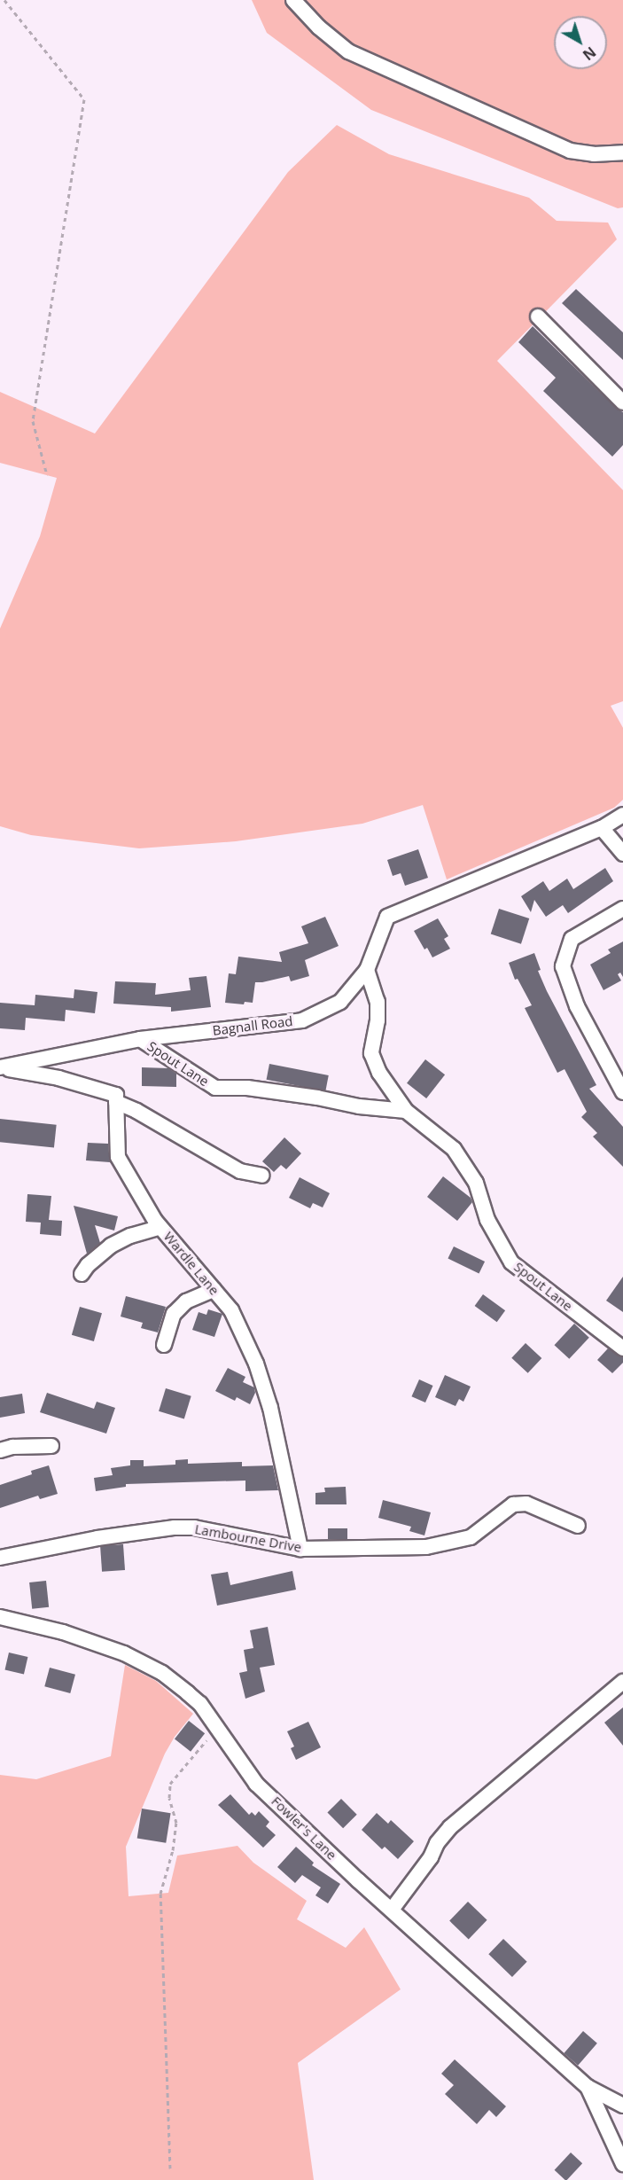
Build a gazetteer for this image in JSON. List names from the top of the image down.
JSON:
{
  "streets": {
    "street": [
      "Bagnall Road",
      "Spout Lane",
      "Wardle Lane",
      "Lambourne Drive",
      "Fowler's Lane"
    ]
  },
  "crossings": [
    ["Bagnall Road", "Spout Lane"],
    ["Wardle Lane", "Lambourne Drive"]
  ],
  "north": "bottom right"
}
